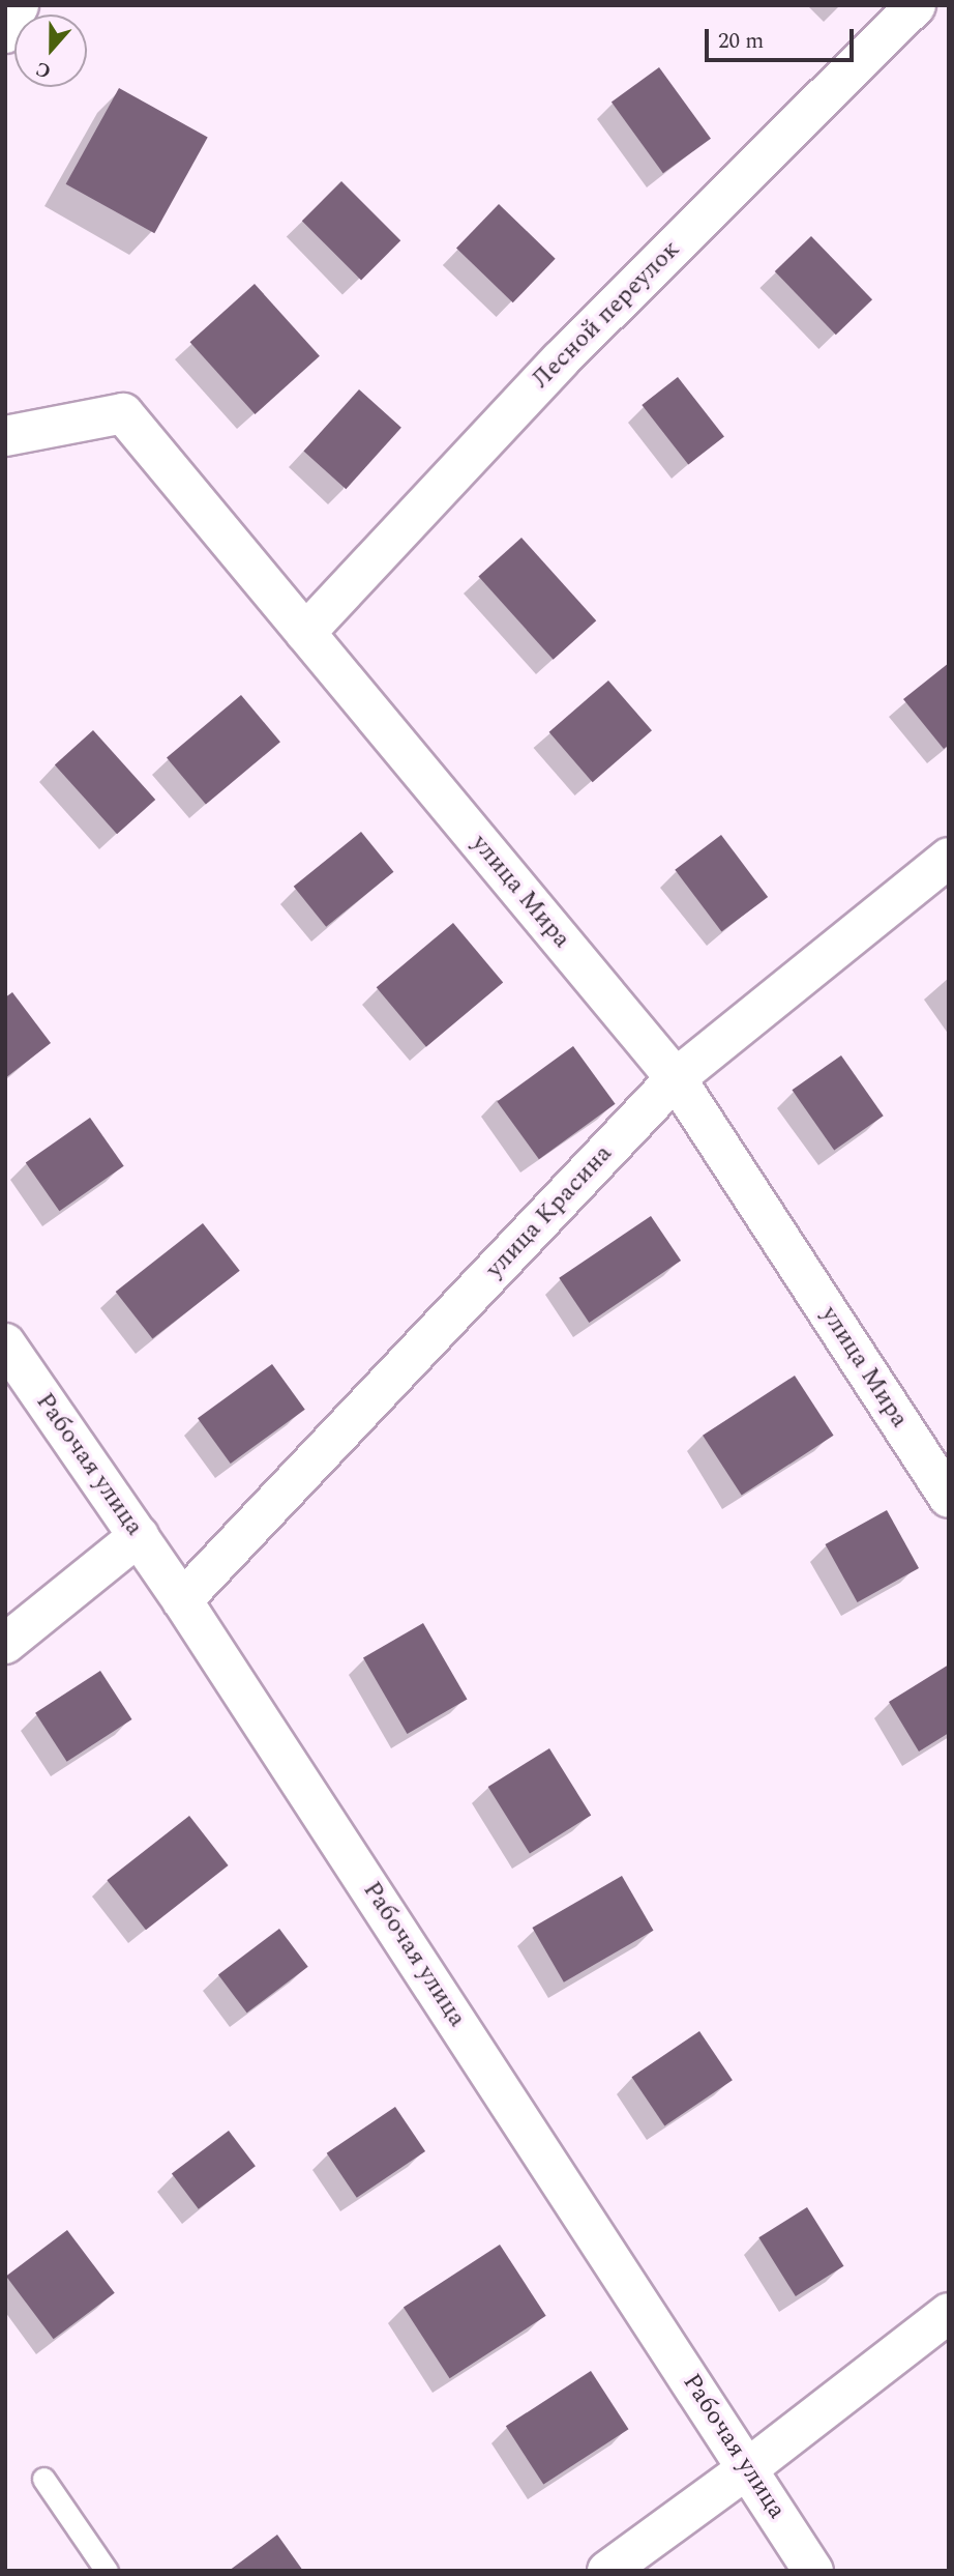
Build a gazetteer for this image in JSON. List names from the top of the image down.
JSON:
{
  "streets": {
    "street": [
      "Лесной переулок",
      "улица Мира",
      "улица Красина",
      "Рабочая улица"
    ]
  },
  "crossings": [
    ["Лесной переулок", "улица Мира"],
    ["улица Мира", "улица Красина"],
    ["улица Красина", "Рабочая улица"]
  ],
  "scale_bar": "20 m",
  "north": "bottom"
}
